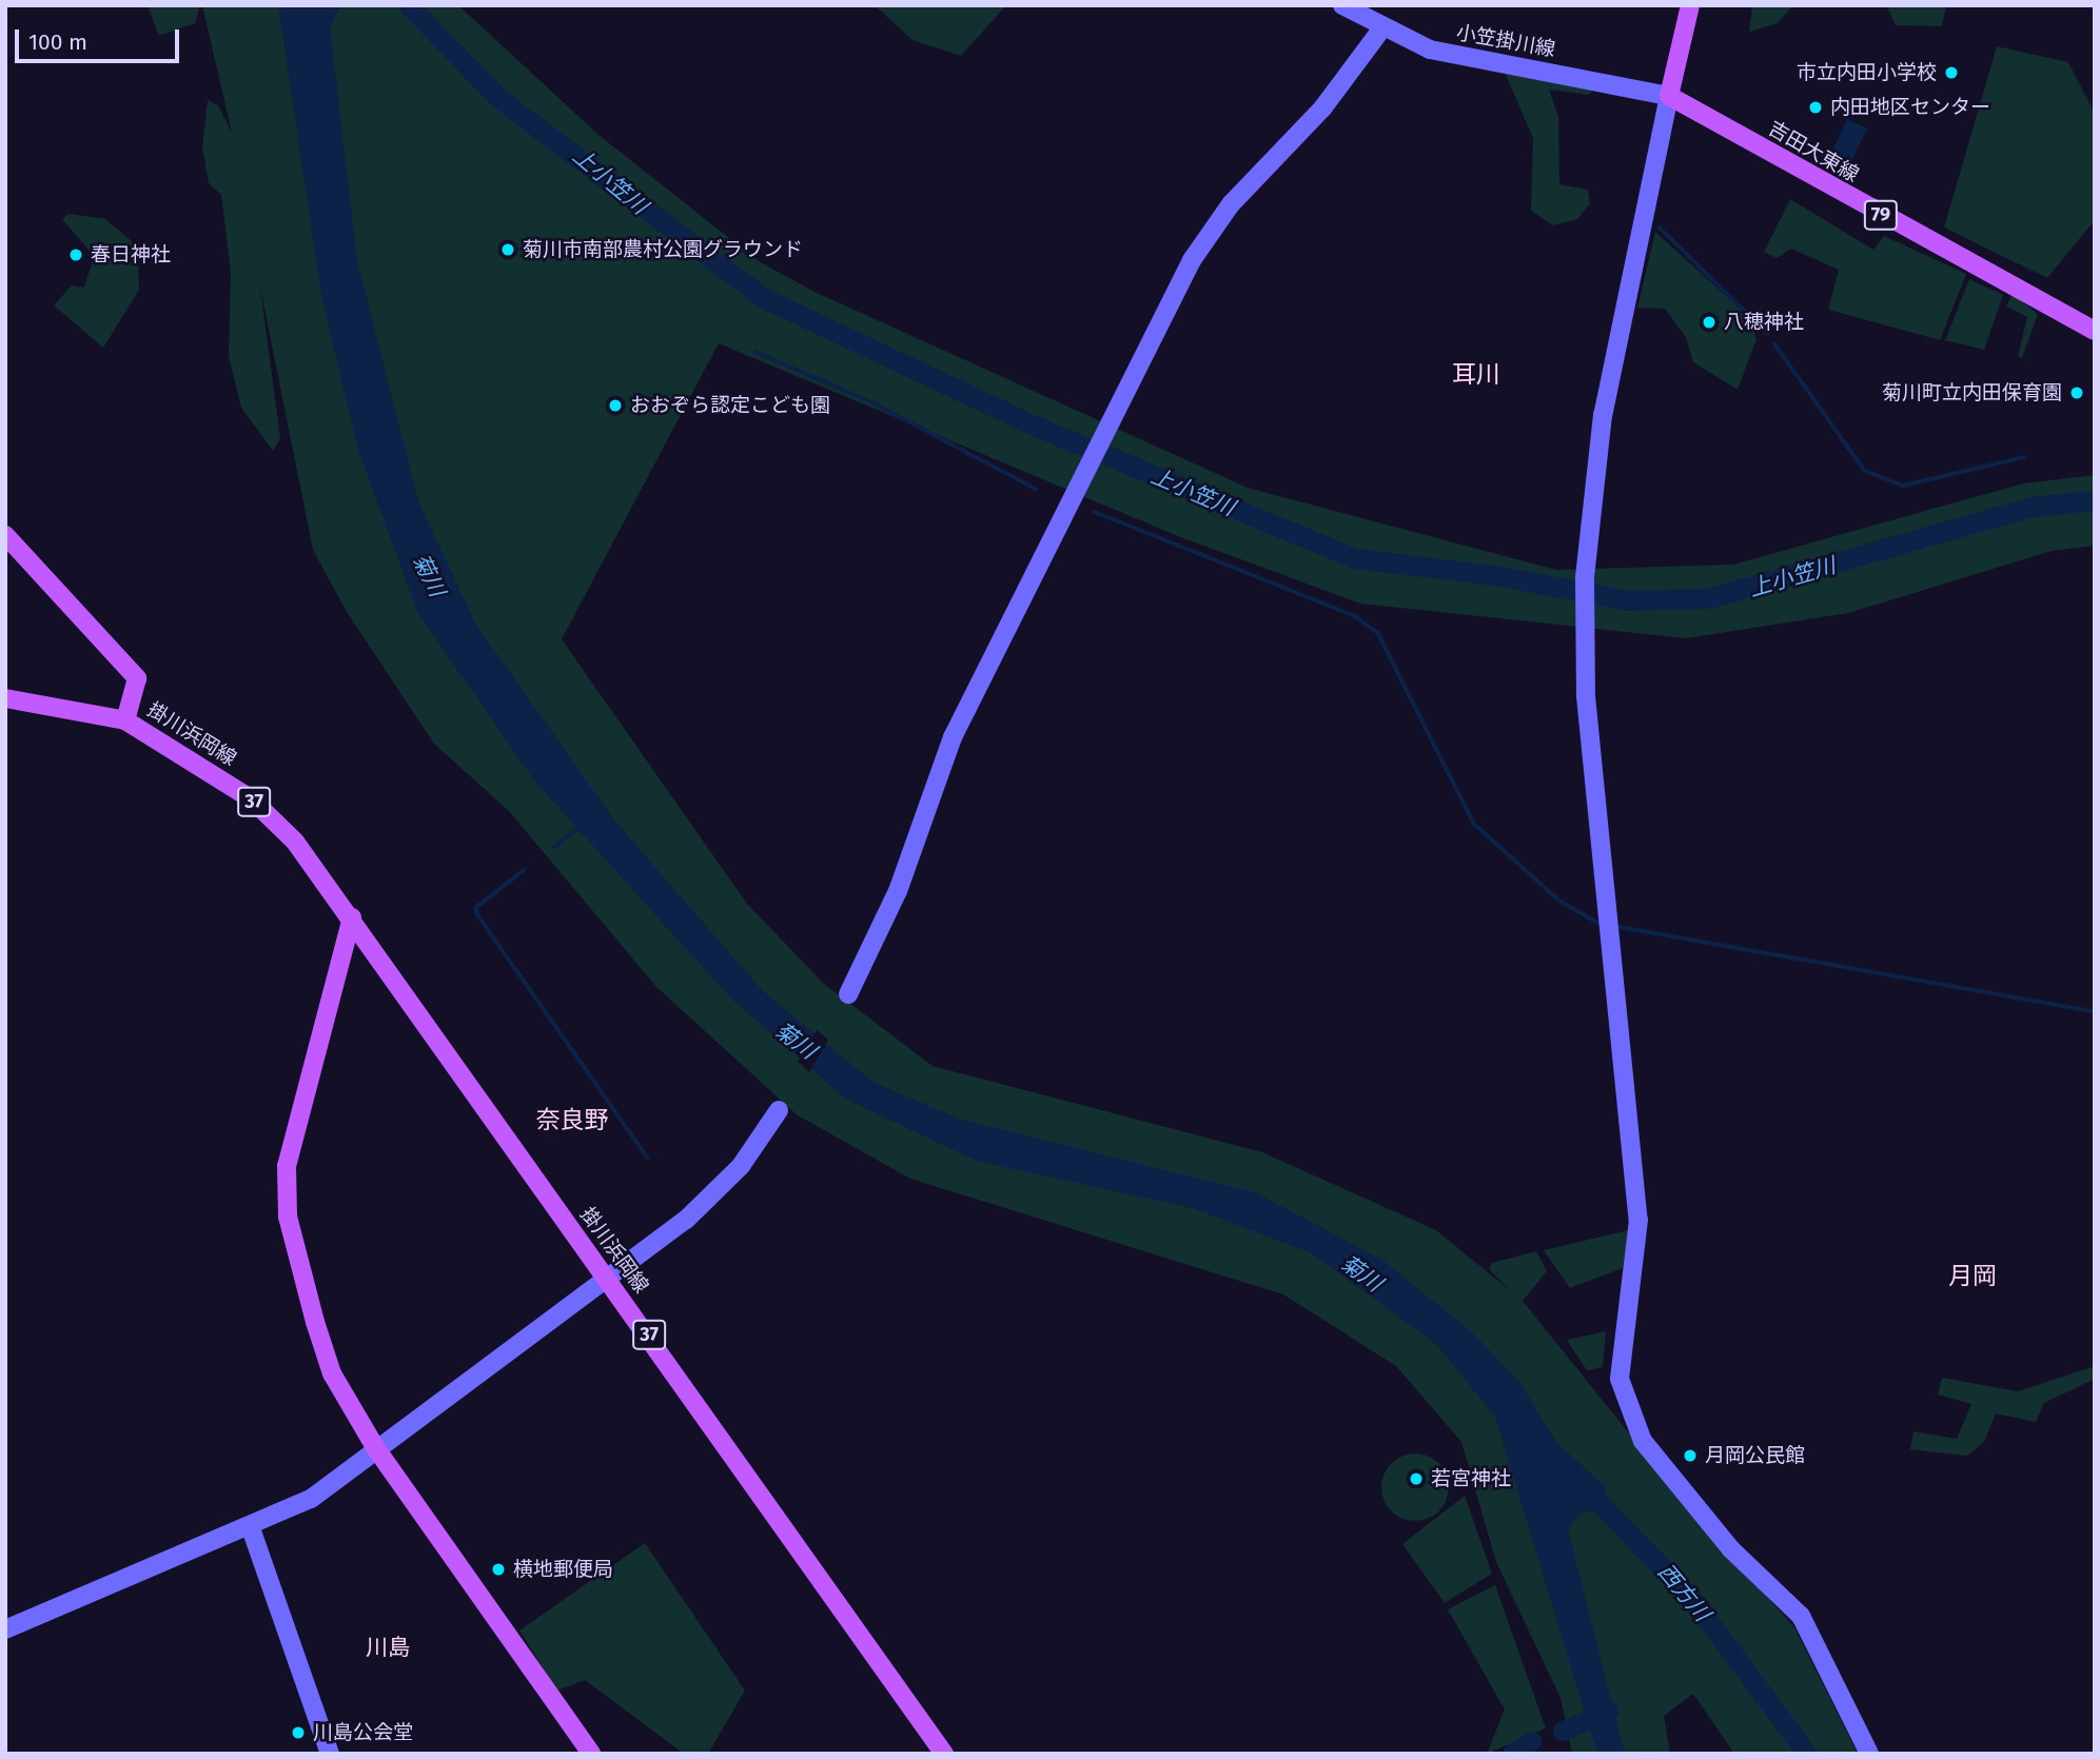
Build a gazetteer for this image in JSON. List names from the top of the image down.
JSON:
{
  "streets": {
    "main road": [
      "吉田大東線",
      "79",
      "掛川浜岡線",
      "37"
    ],
    "street": ["小笠掛川線"]
  },
  "crossings": [
    ["小笠掛川線", "吉田大東線"]
  ],
  "districts": [
    "耳川",
    "奈良野",
    "月岡",
    "川島"
  ],
  "water": ["上小笠川", "菊川", "西方川"],
  "places": [
    "市立内田小学校",
    "内田地区センター",
    "菊川市南部農村公園グラウンド",
    "春日神社",
    "八穂神社",
    "菊川町立内田保育園",
    "おおぞら認定こども園",
    "月岡公民館",
    "若宮神社",
    "横地郵便局",
    "川島公会堂"
  ],
  "scale_bar": "100 m"
}
